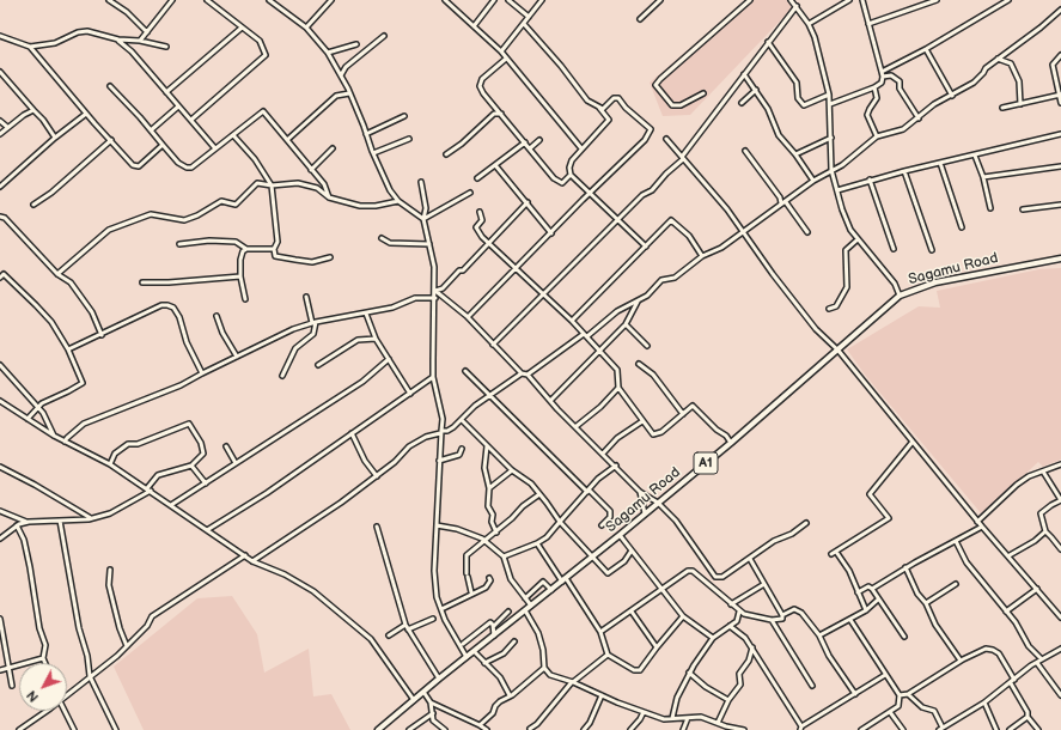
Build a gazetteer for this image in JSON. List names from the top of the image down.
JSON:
{
  "streets": {
    "highway": ["Sagamu Road", "A1"]
  },
  "north": "bottom left"
}
